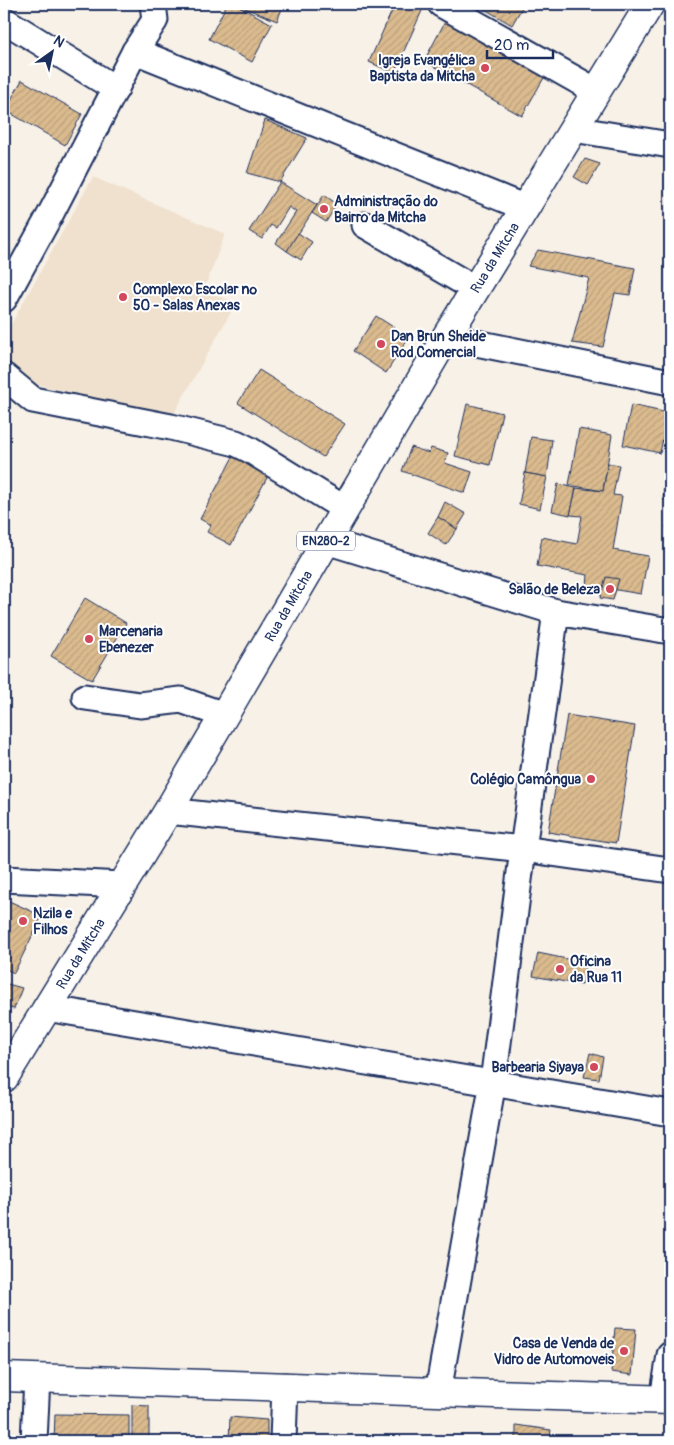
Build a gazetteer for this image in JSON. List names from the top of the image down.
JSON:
{
  "streets": {
    "main road": ["Rua da Mitcha", "EN280-2"]
  },
  "places": [
    "Igreja Evangélica Baptista da Mitcha",
    "Administração do Bairro da Mitcha",
    "Complexo Escolar nº 50 - Salas Anexas",
    "Dan Brun Sheide Rod Comercial",
    "Salão de Beleza",
    "Marcenaria Ebenezer",
    "Colégio Camôngua",
    "Nzila e Filhos",
    "Oficina da Rua 11",
    "Barbearia Siyaya",
    "Casa de Venda de Vidro de Automoveis"
  ],
  "scale_bar": "20 m",
  "north": "top right"
}
